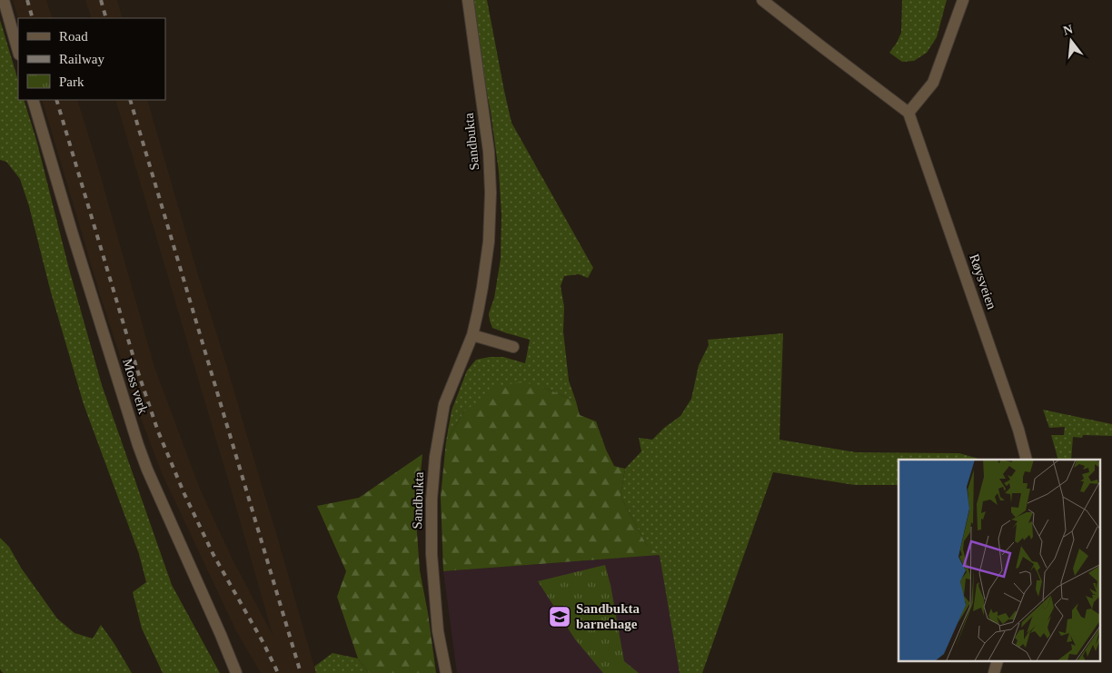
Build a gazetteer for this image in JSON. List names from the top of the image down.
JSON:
{
  "streets": {
    "street": ["Sandbukta", "Røysveien", "Moss verk"]
  },
  "places": {
    "school or university": ["Sandbukta barnehage"]
  },
  "legend": ["Road", "Railway", "Park"],
  "north": "top"
}
